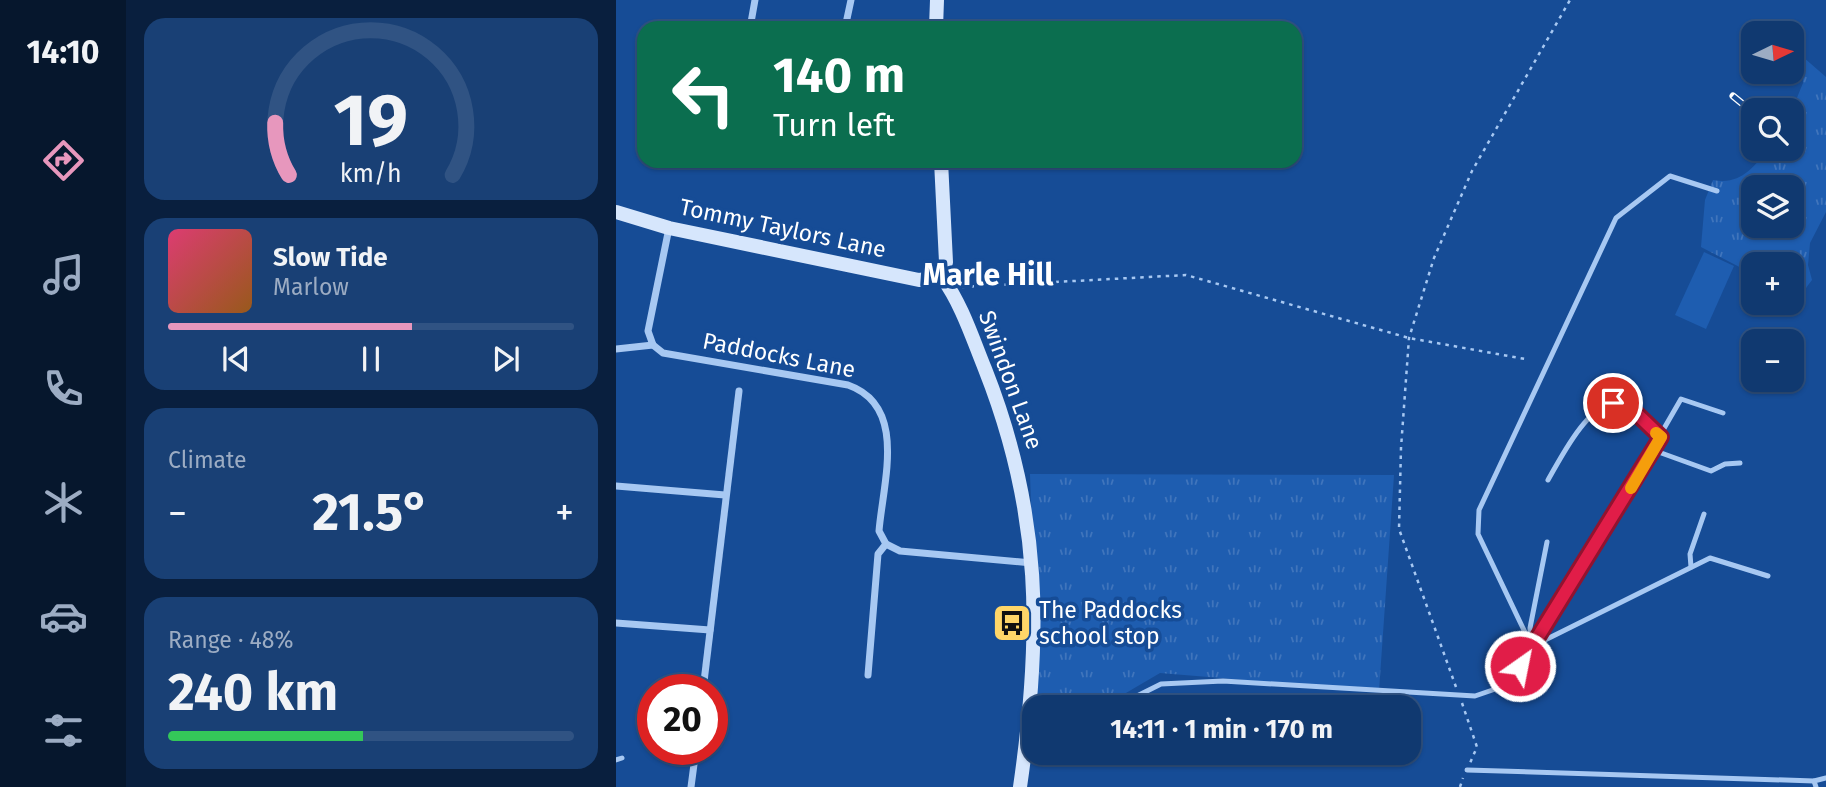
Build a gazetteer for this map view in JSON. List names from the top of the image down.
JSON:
{
  "streets": {
    "street": ["Tommy Taylors Lane", "Paddocks Lane", "Swindon Lane"]
  },
  "crossings": [
    ["Tommy Taylors Lane", "Swindon Lane"]
  ],
  "districts": ["Marle Hill"],
  "places": {
    "bus stop": ["The Paddocks school stop"]
  },
  "north": "right",
  "page": {
    "tabs": "14:10",
    "map_buttons": ["+", "−"],
    "turn": ["140 m", "Turn left"],
    "song": ["Slow Tide", "Marlow"],
    "tile": [
      "Climate",
      ["Range · 48%", "240 km"]
    ],
    "heat": ["−", "21.5°", "+"],
    "limit": "20",
    "trip": "14:11 · 1 min · 170 m",
    "gauge": ["19", "km/h"]
  }
}
